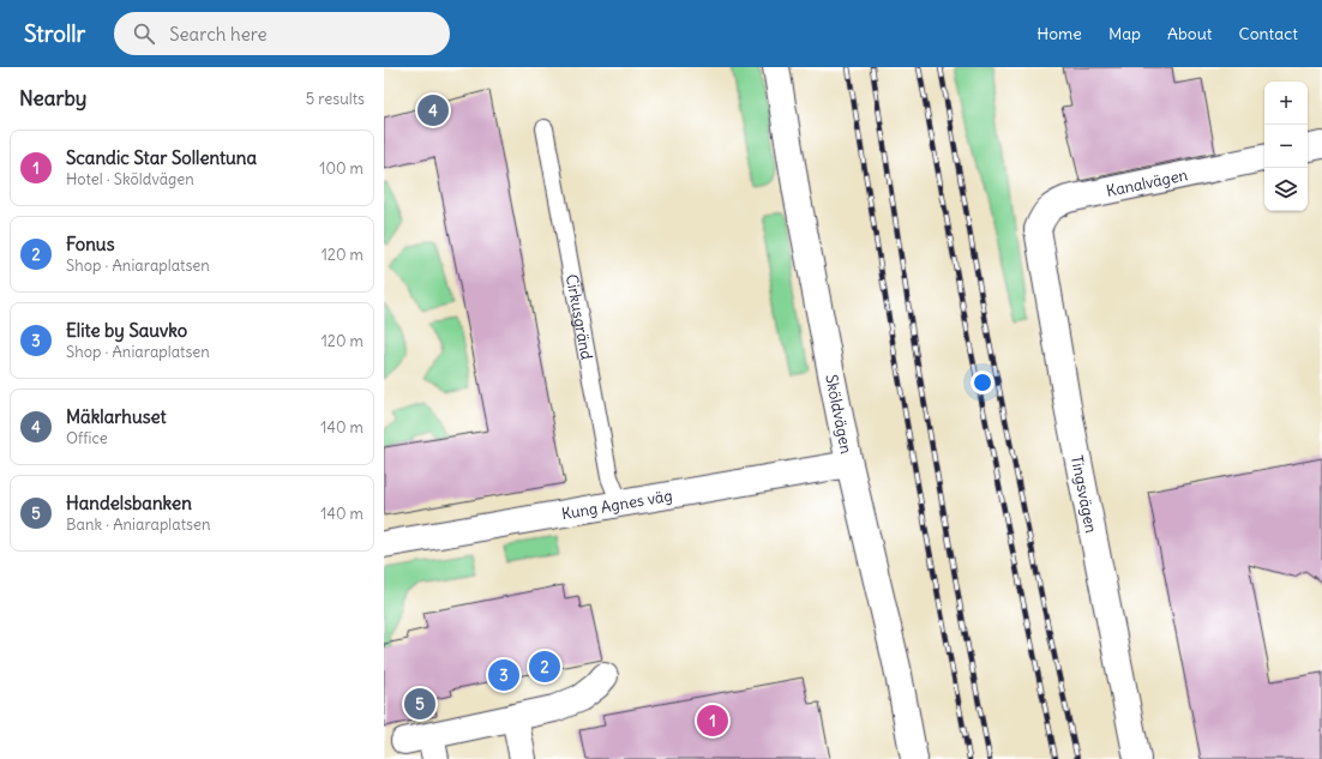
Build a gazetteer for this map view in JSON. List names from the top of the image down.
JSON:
{
  "streets": {
    "street": [
      "Kanalvägen",
      "Sköldvägen",
      "Tingsvägen",
      "Kung Agnes väg"
    ],
    "lane": ["Cirkusgränd"]
  },
  "crossings": [
    ["Kanalvägen", "Tingsvägen"],
    ["Cirkusgränd", "Kung Agnes väg"],
    ["Sköldvägen", "Kung Agnes väg"]
  ],
  "page": {
    "header": "Strollr",
    "search": "Search here",
    "nav": [
      "Home",
      "Map",
      "About",
      "Contact"
    ],
    "heading": ["Nearby", "5 results"],
    "map_buttons": ["+", "−"],
    "pins": [
      "4",
      "2",
      "3",
      "5",
      "1"
    ],
    "list": [
      {
        "mark": "1",
        "name": "Scandic Star Sollentuna",
        "note": "Hotel · Sköldvägen",
        "value": "100 m"
      },
      {
        "mark": "2",
        "name": "Fonus",
        "note": "Shop · Aniaraplatsen",
        "value": "120 m"
      },
      {
        "mark": "3",
        "name": "Elite by Sauvko",
        "note": "Shop · Aniaraplatsen",
        "value": "120 m"
      },
      {
        "mark": "4",
        "name": "Mäklarhuset",
        "note": "Office",
        "value": "140 m"
      },
      {
        "mark": "5",
        "name": "Handelsbanken",
        "note": "Bank · Aniaraplatsen",
        "value": "140 m"
      }
    ]
  }
}
